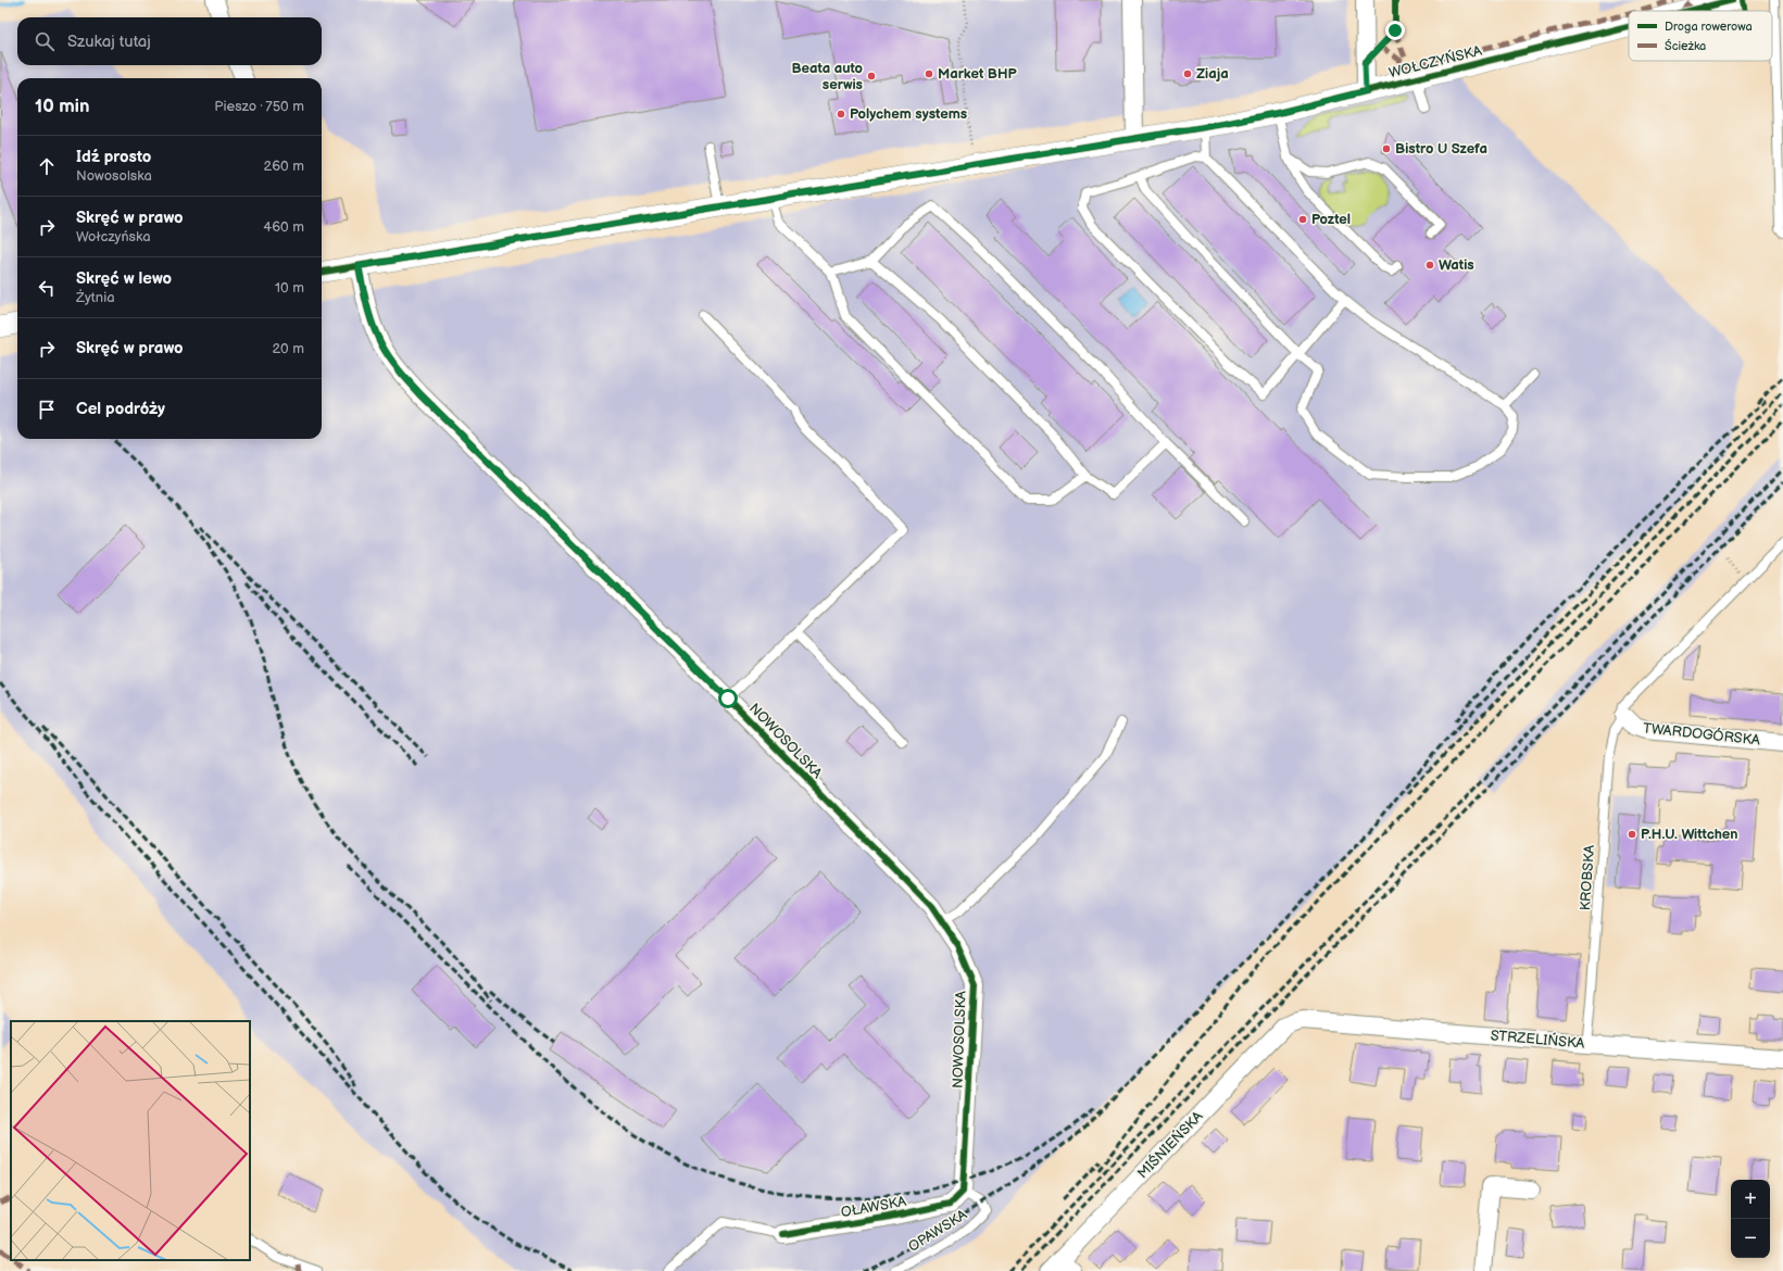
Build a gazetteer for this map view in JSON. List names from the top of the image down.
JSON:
{
  "streets": {
    "street": [
      "WOŁCZYŃSKA",
      "TWARDOGÓRSKA",
      "NOWOSOLSKA",
      "STRZELIŃSKA",
      "MIŚNIEŃSKA",
      "OŁAWSKA"
    ],
    "lane": ["KROBSKA", "OPAWSKA"]
  },
  "crossings": [
    ["WOŁCZYŃSKA", "NOWOSOLSKA"],
    ["TWARDOGÓRSKA", "KROBSKA"],
    ["NOWOSOLSKA", "OŁAWSKA"],
    ["NOWOSOLSKA", "OPAWSKA"],
    ["KROBSKA", "STRZELIŃSKA"],
    ["STRZELIŃSKA", "MIŚNIEŃSKA"],
    ["OŁAWSKA", "OPAWSKA"]
  ],
  "places": [
    "Market BHP",
    "Ziaja",
    "Beata auto serwis",
    "Polychem systems",
    "Bistro U Szefa",
    "Poztel",
    "Watis",
    "P.H.U. Wittchen"
  ],
  "legend": ["Droga rowerowa", "Ścieżka"],
  "page": {
    "search": "Szukaj tutaj",
    "heading": ["10 min", "Pieszo · 750 m"],
    "list": [
      ["Idź prosto", "Nowosolska", "260 m"],
      ["Skręć w prawo", "Wołczyńska", "460 m"],
      ["Skręć w lewo", "Żytnia", "10 m"],
      ["Skręć w prawo", "20 m"],
      "Cel podróży"
    ],
    "map_buttons": ["+", "−"]
  }
}
